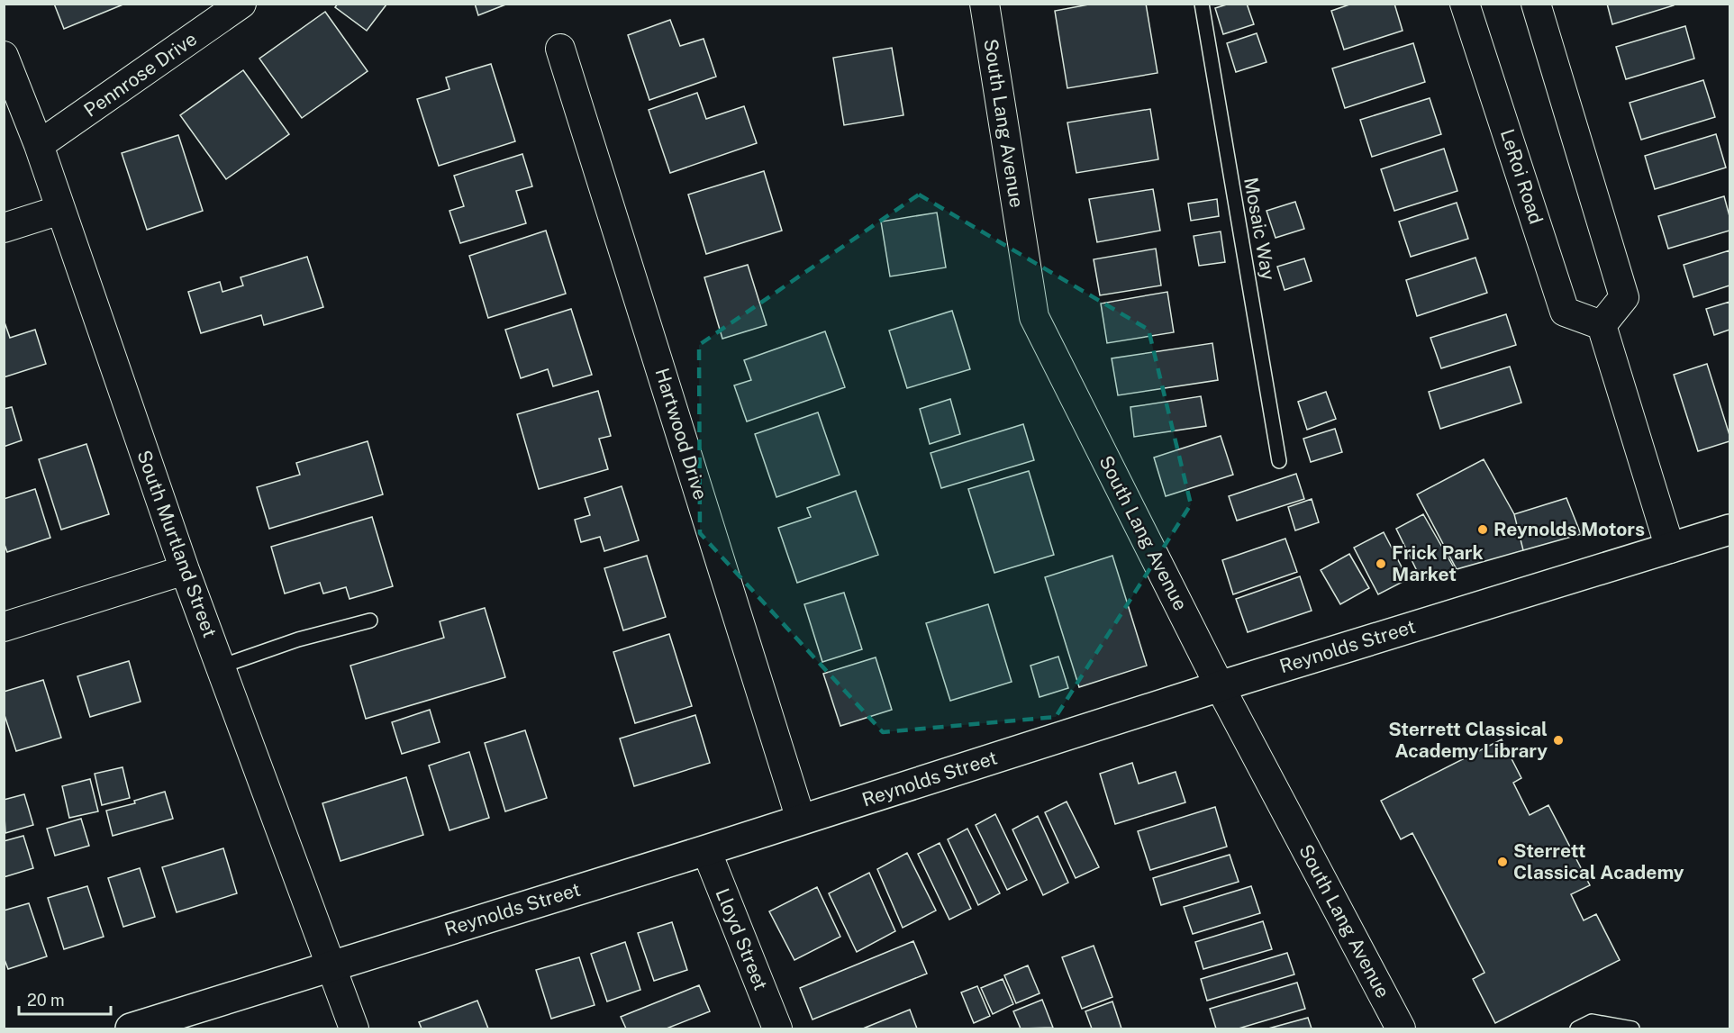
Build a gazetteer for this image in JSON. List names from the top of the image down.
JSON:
{
  "streets": {
    "street": [
      "Pennrose Drive",
      "South Lang Avenue",
      "LeRoi Road",
      "Hartwood Drive",
      "South Murtland Street",
      "Reynolds Street",
      "Lloyd Street"
    ],
    "lane": ["Mosaic Way"]
  },
  "crossings": [
    ["Pennrose Drive", "South Murtland Street"],
    ["South Lang Avenue", "Reynolds Street"],
    ["Hartwood Drive", "Reynolds Street"],
    ["South Murtland Street", "Reynolds Street"],
    ["Reynolds Street", "Lloyd Street"]
  ],
  "places": [
    "Reynolds Motors",
    "Frick Park Market",
    "Sterrett Classical Academy Library",
    "Sterrett Classical Academy"
  ],
  "scale_bar": "20 m"
}
